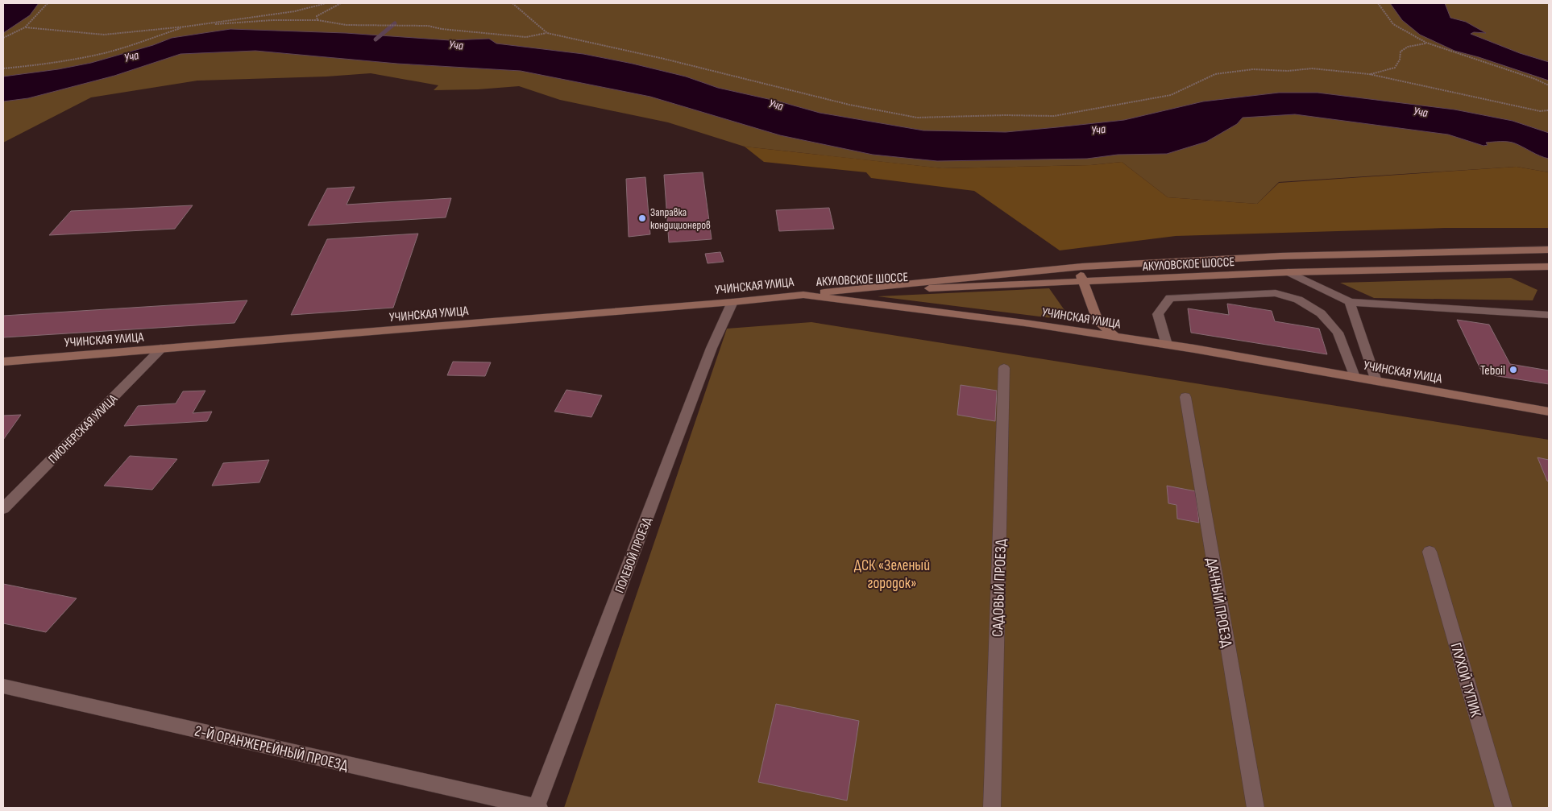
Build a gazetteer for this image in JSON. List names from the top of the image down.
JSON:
{
  "streets": {
    "main road": ["АКУЛОВСКОЕ ШОССЕ", "УЧИНСКАЯ УЛИЦА"],
    "street": [
      "ПИОНЕРСКАЯ УЛИЦА",
      "ПОЛЕВОЙ ПРОЕЗД",
      "САДОВЫЙ ПРОЕЗД",
      "ДАЧНЫЙ ПРОЕЗД",
      "ГЛУХОЙ ТУПИК",
      "2-Й ОРАНЖЕРЕЙНЫЙ ПРОЕЗД"
    ]
  },
  "crossings": [
    ["АКУЛОВСКОЕ ШОССЕ", "УЧИНСКАЯ УЛИЦА"],
    ["УЧИНСКАЯ УЛИЦА", "ПИОНЕРСКАЯ УЛИЦА"],
    ["УЧИНСКАЯ УЛИЦА", "ПОЛЕВОЙ ПРОЕЗД"],
    ["ПОЛЕВОЙ ПРОЕЗД", "2-Й ОРАНЖЕРЕЙНЫЙ ПРОЕЗД"]
  ],
  "water": ["Уча"],
  "parks": ["ДСК «Зеленый городок»"],
  "places": ["Заправка кондиционеров", "Teboil"]
}
